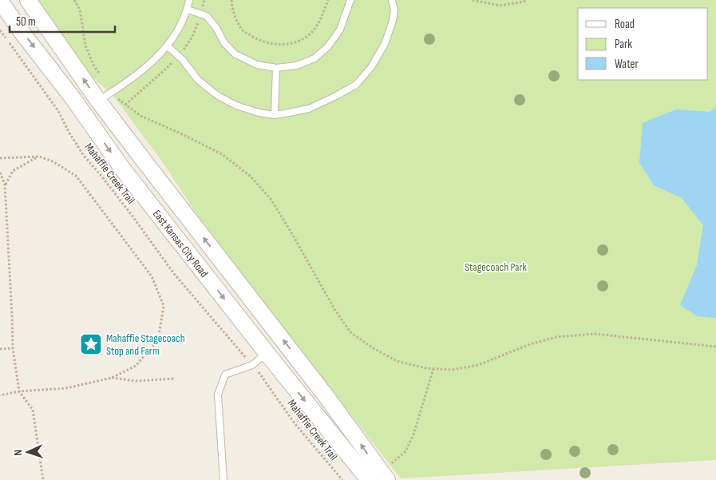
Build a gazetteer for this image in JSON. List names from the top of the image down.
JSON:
{
  "streets": {
    "street": ["East Kansas City Road"],
    "path": ["Mahaffie Creek Trail"]
  },
  "parks": ["Stagecoach Park"],
  "places": {
    "place": ["Mahaffie Stagecoach Stop and Farm"]
  },
  "legend": ["Road", "Park", "Water"],
  "scale_bar": "50 m",
  "north": "left"
}
